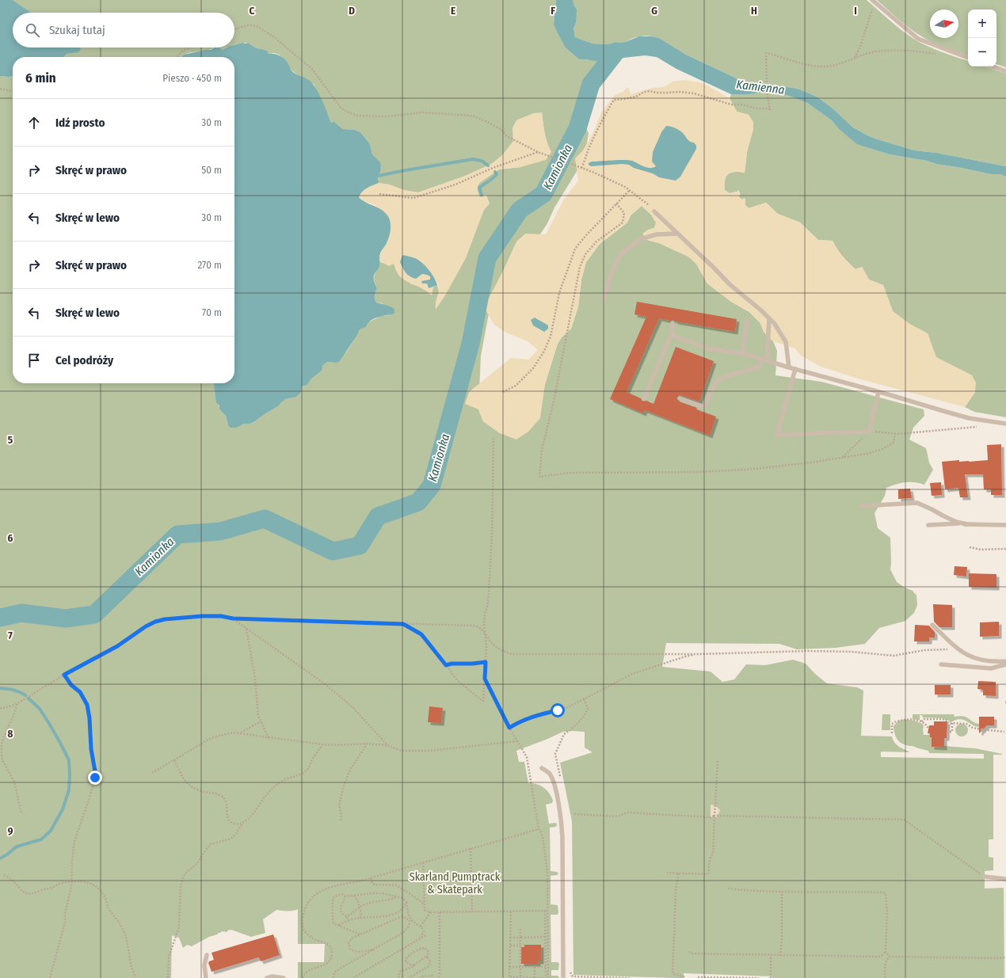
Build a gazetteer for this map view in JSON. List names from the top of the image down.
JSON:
{
  "water": ["Kamienna", "Kamionka"],
  "parks": ["Skarland Pumptrack & Skatepark"],
  "north": "right",
  "page": {
    "map_buttons": ["+", "−"],
    "search": "Szukaj tutaj",
    "heading": ["6 min", "Pieszo · 450 m"],
    "list": [
      ["Idź prosto", "30 m"],
      ["Skręć w prawo", "50 m"],
      ["Skręć w lewo", "30 m"],
      ["Skręć w prawo", "270 m"],
      ["Skręć w lewo", "70 m"],
      "Cel podróży"
    ]
  },
  "grid": {
    "columns": [
      "C",
      "D",
      "E",
      "F",
      "G",
      "H",
      "I"
    ],
    "rows": [
      "5",
      "6",
      "7",
      "8",
      "9"
    ]
  }
}
